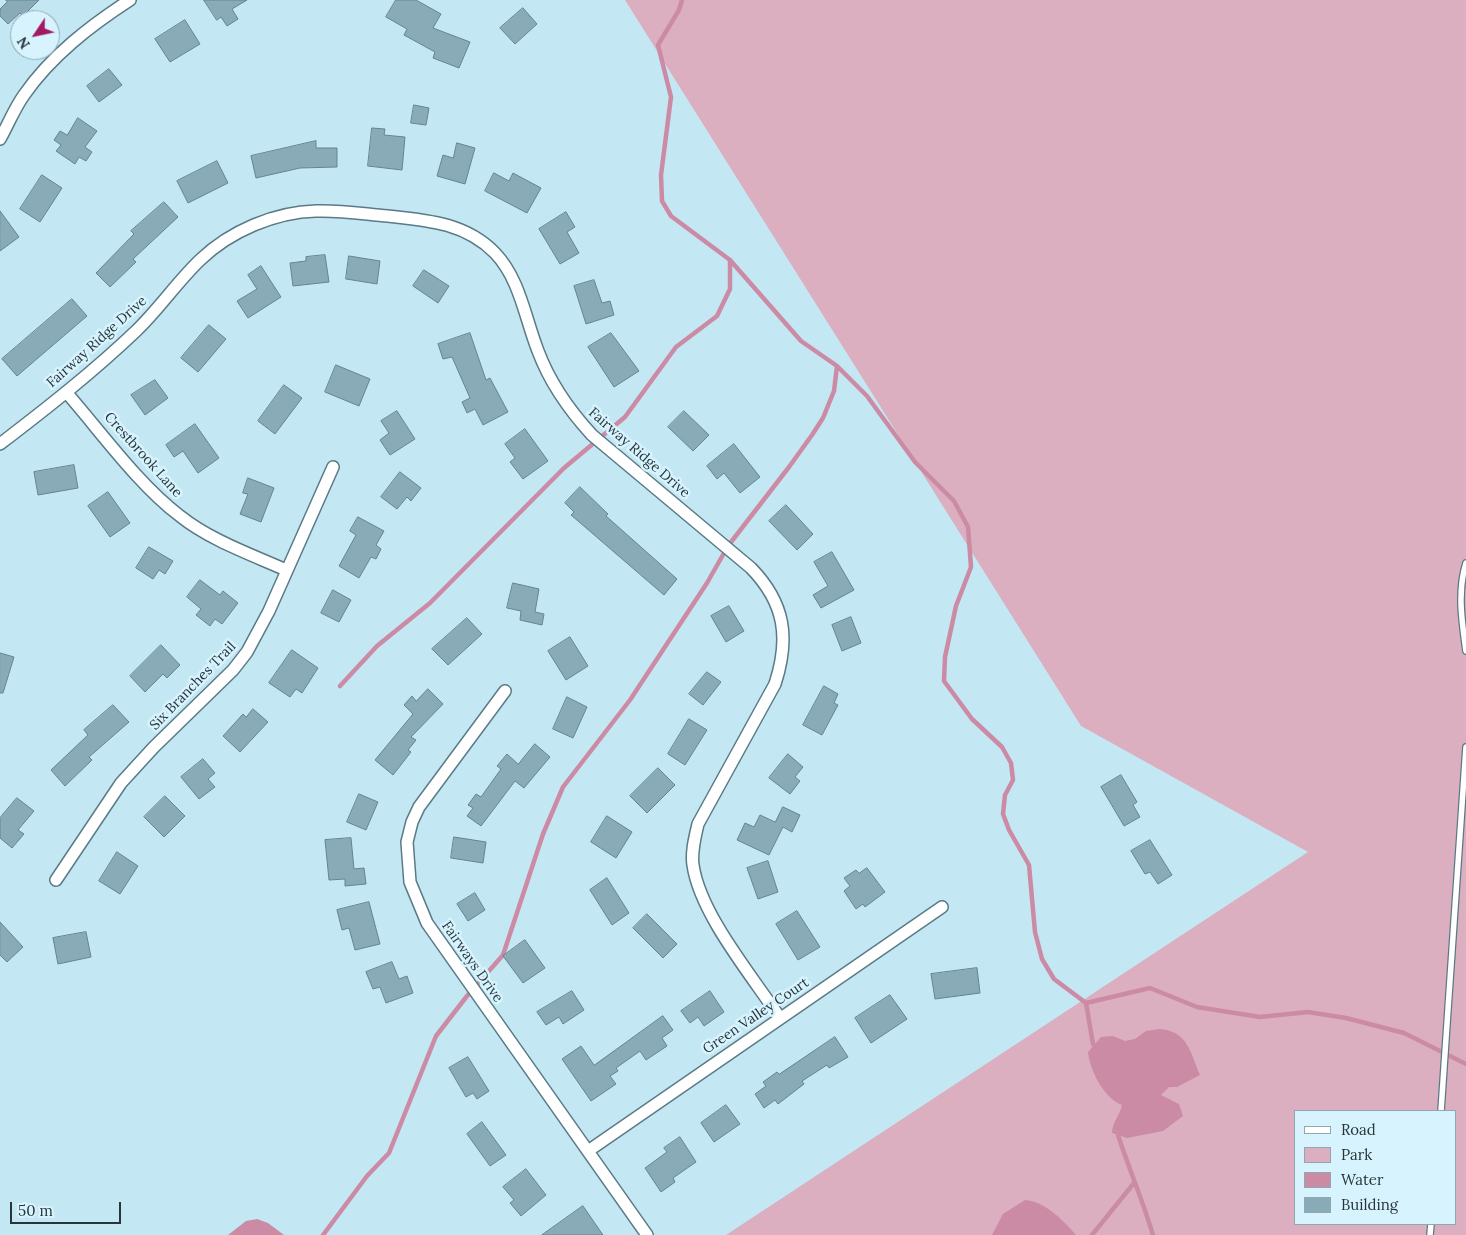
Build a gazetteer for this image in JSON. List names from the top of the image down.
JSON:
{
  "streets": {
    "street": [
      "Fairway Ridge Drive",
      "Crestbrook Lane",
      "Six Branches Trail",
      "Fairways Drive",
      "Green Valley Court"
    ]
  },
  "crossings": [
    ["Fairway Ridge Drive", "Crestbrook Lane"],
    ["Fairway Ridge Drive", "Green Valley Court"],
    ["Crestbrook Lane", "Six Branches Trail"],
    ["Fairways Drive", "Green Valley Court"]
  ],
  "legend": [
    "Road",
    "Park",
    "Water",
    "Building"
  ],
  "scale_bar": "50 m",
  "north": "bottom left"
}
